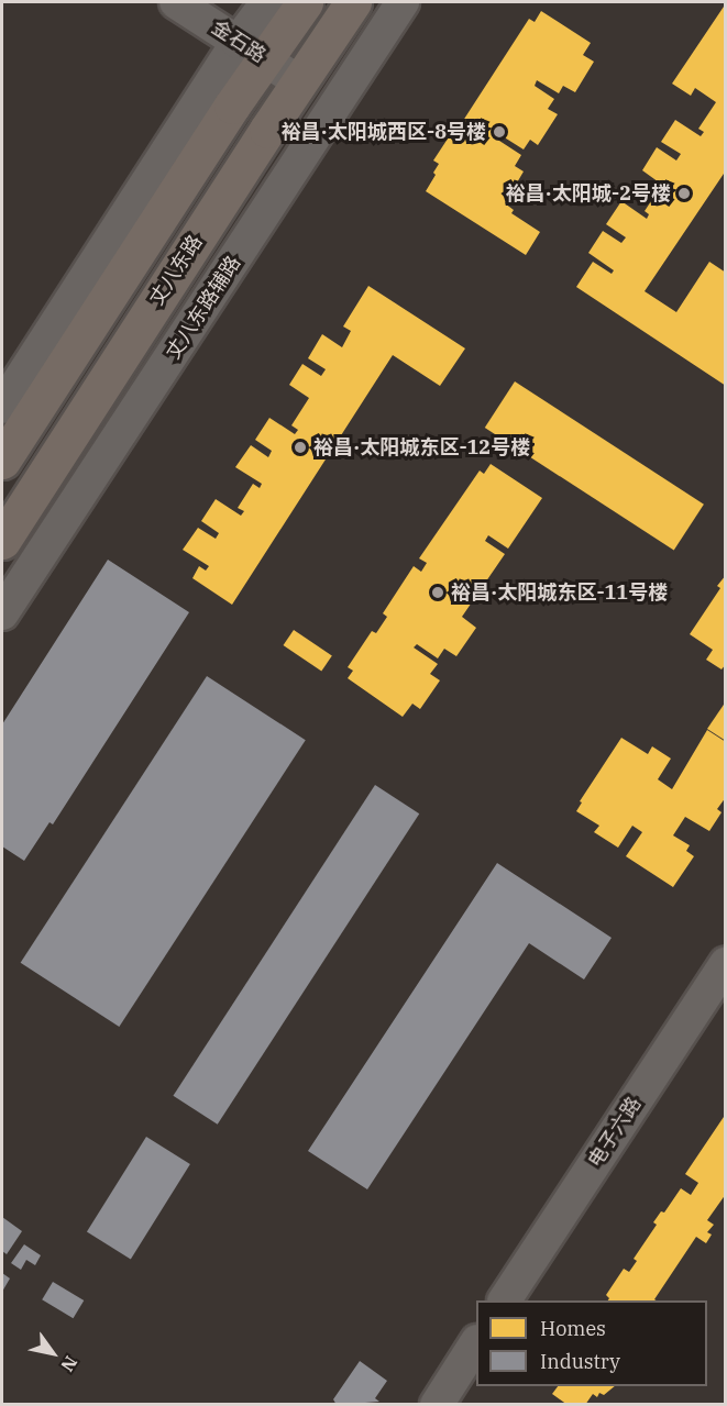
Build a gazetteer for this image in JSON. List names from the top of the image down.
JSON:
{
  "streets": {
    "main road": ["丈八东路"],
    "street": ["金石路", "丈八东路辅路", "电子六路"]
  },
  "crossings": [
    ["金石路", "丈八东路"]
  ],
  "places": [
    "裕昌·太阳城西区-8号楼",
    "裕昌·太阳城-2号楼",
    "裕昌·太阳城东区-12号楼",
    "裕昌·太阳城东区-11号楼"
  ],
  "legend": ["Homes", "Industry"],
  "north": "bottom right"
}
